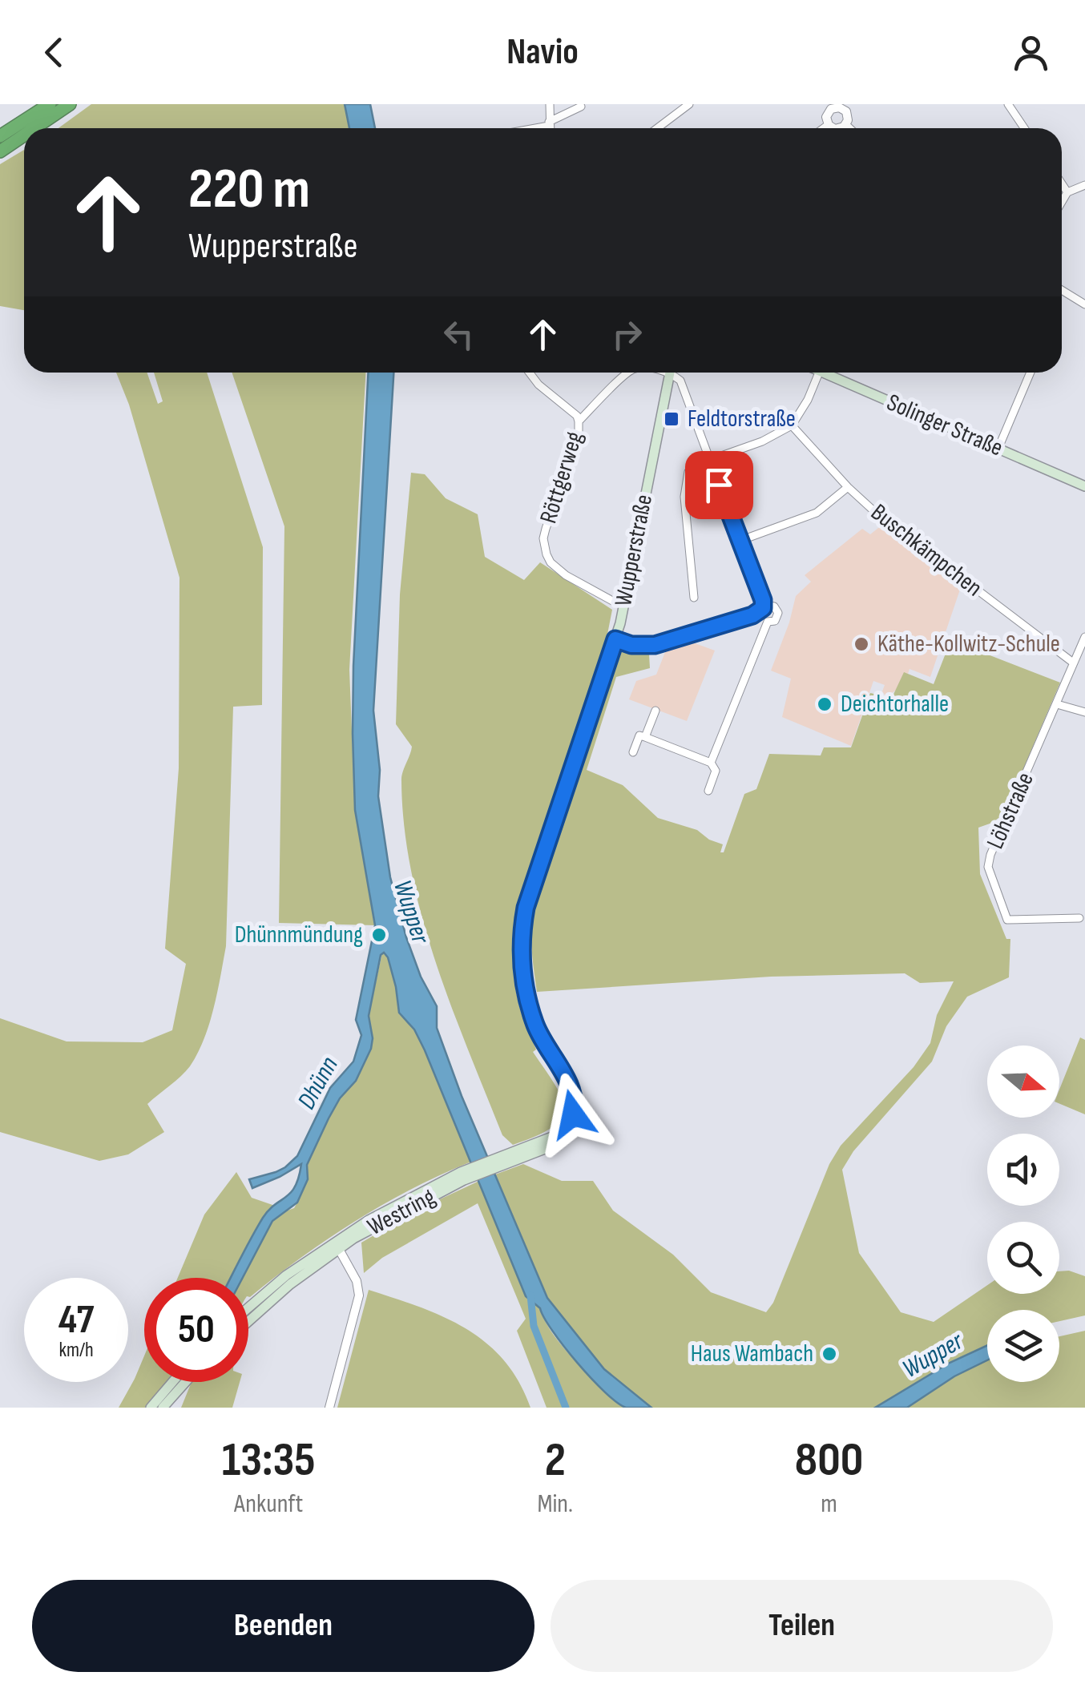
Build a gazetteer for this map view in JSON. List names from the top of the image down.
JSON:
{
  "streets": {
    "main road": ["Solinger Straße", "Wupperstraße", "Westring"],
    "street": ["Röttgerweg", "Buschkämpchen", "Löhstraße"]
  },
  "crossings": [
    ["Röttgerweg", "Wupperstraße"],
    ["Wupperstraße", "Westring"],
    ["Buschkämpchen", "Löhstraße"]
  ],
  "water": ["Wupper", "Dhünn"],
  "places": {
    "transit": ["Feldtorstraße"],
    "other": [
      "Käthe-Kollwitz-Schule",
      "Deichtorhalle",
      "Dhünnmündung",
      "Haus Wambach"
    ]
  },
  "north": "right",
  "page": {
    "header": "Navio",
    "turn": ["220 m", "Wupperstraße"],
    "speed": "47 km/h",
    "limit": "50",
    "eta": [
      "13:35",
      "Ankunft",
      "2",
      "Min.",
      "800",
      "m"
    ],
    "buttons": ["Beenden", "Teilen"]
  }
}
